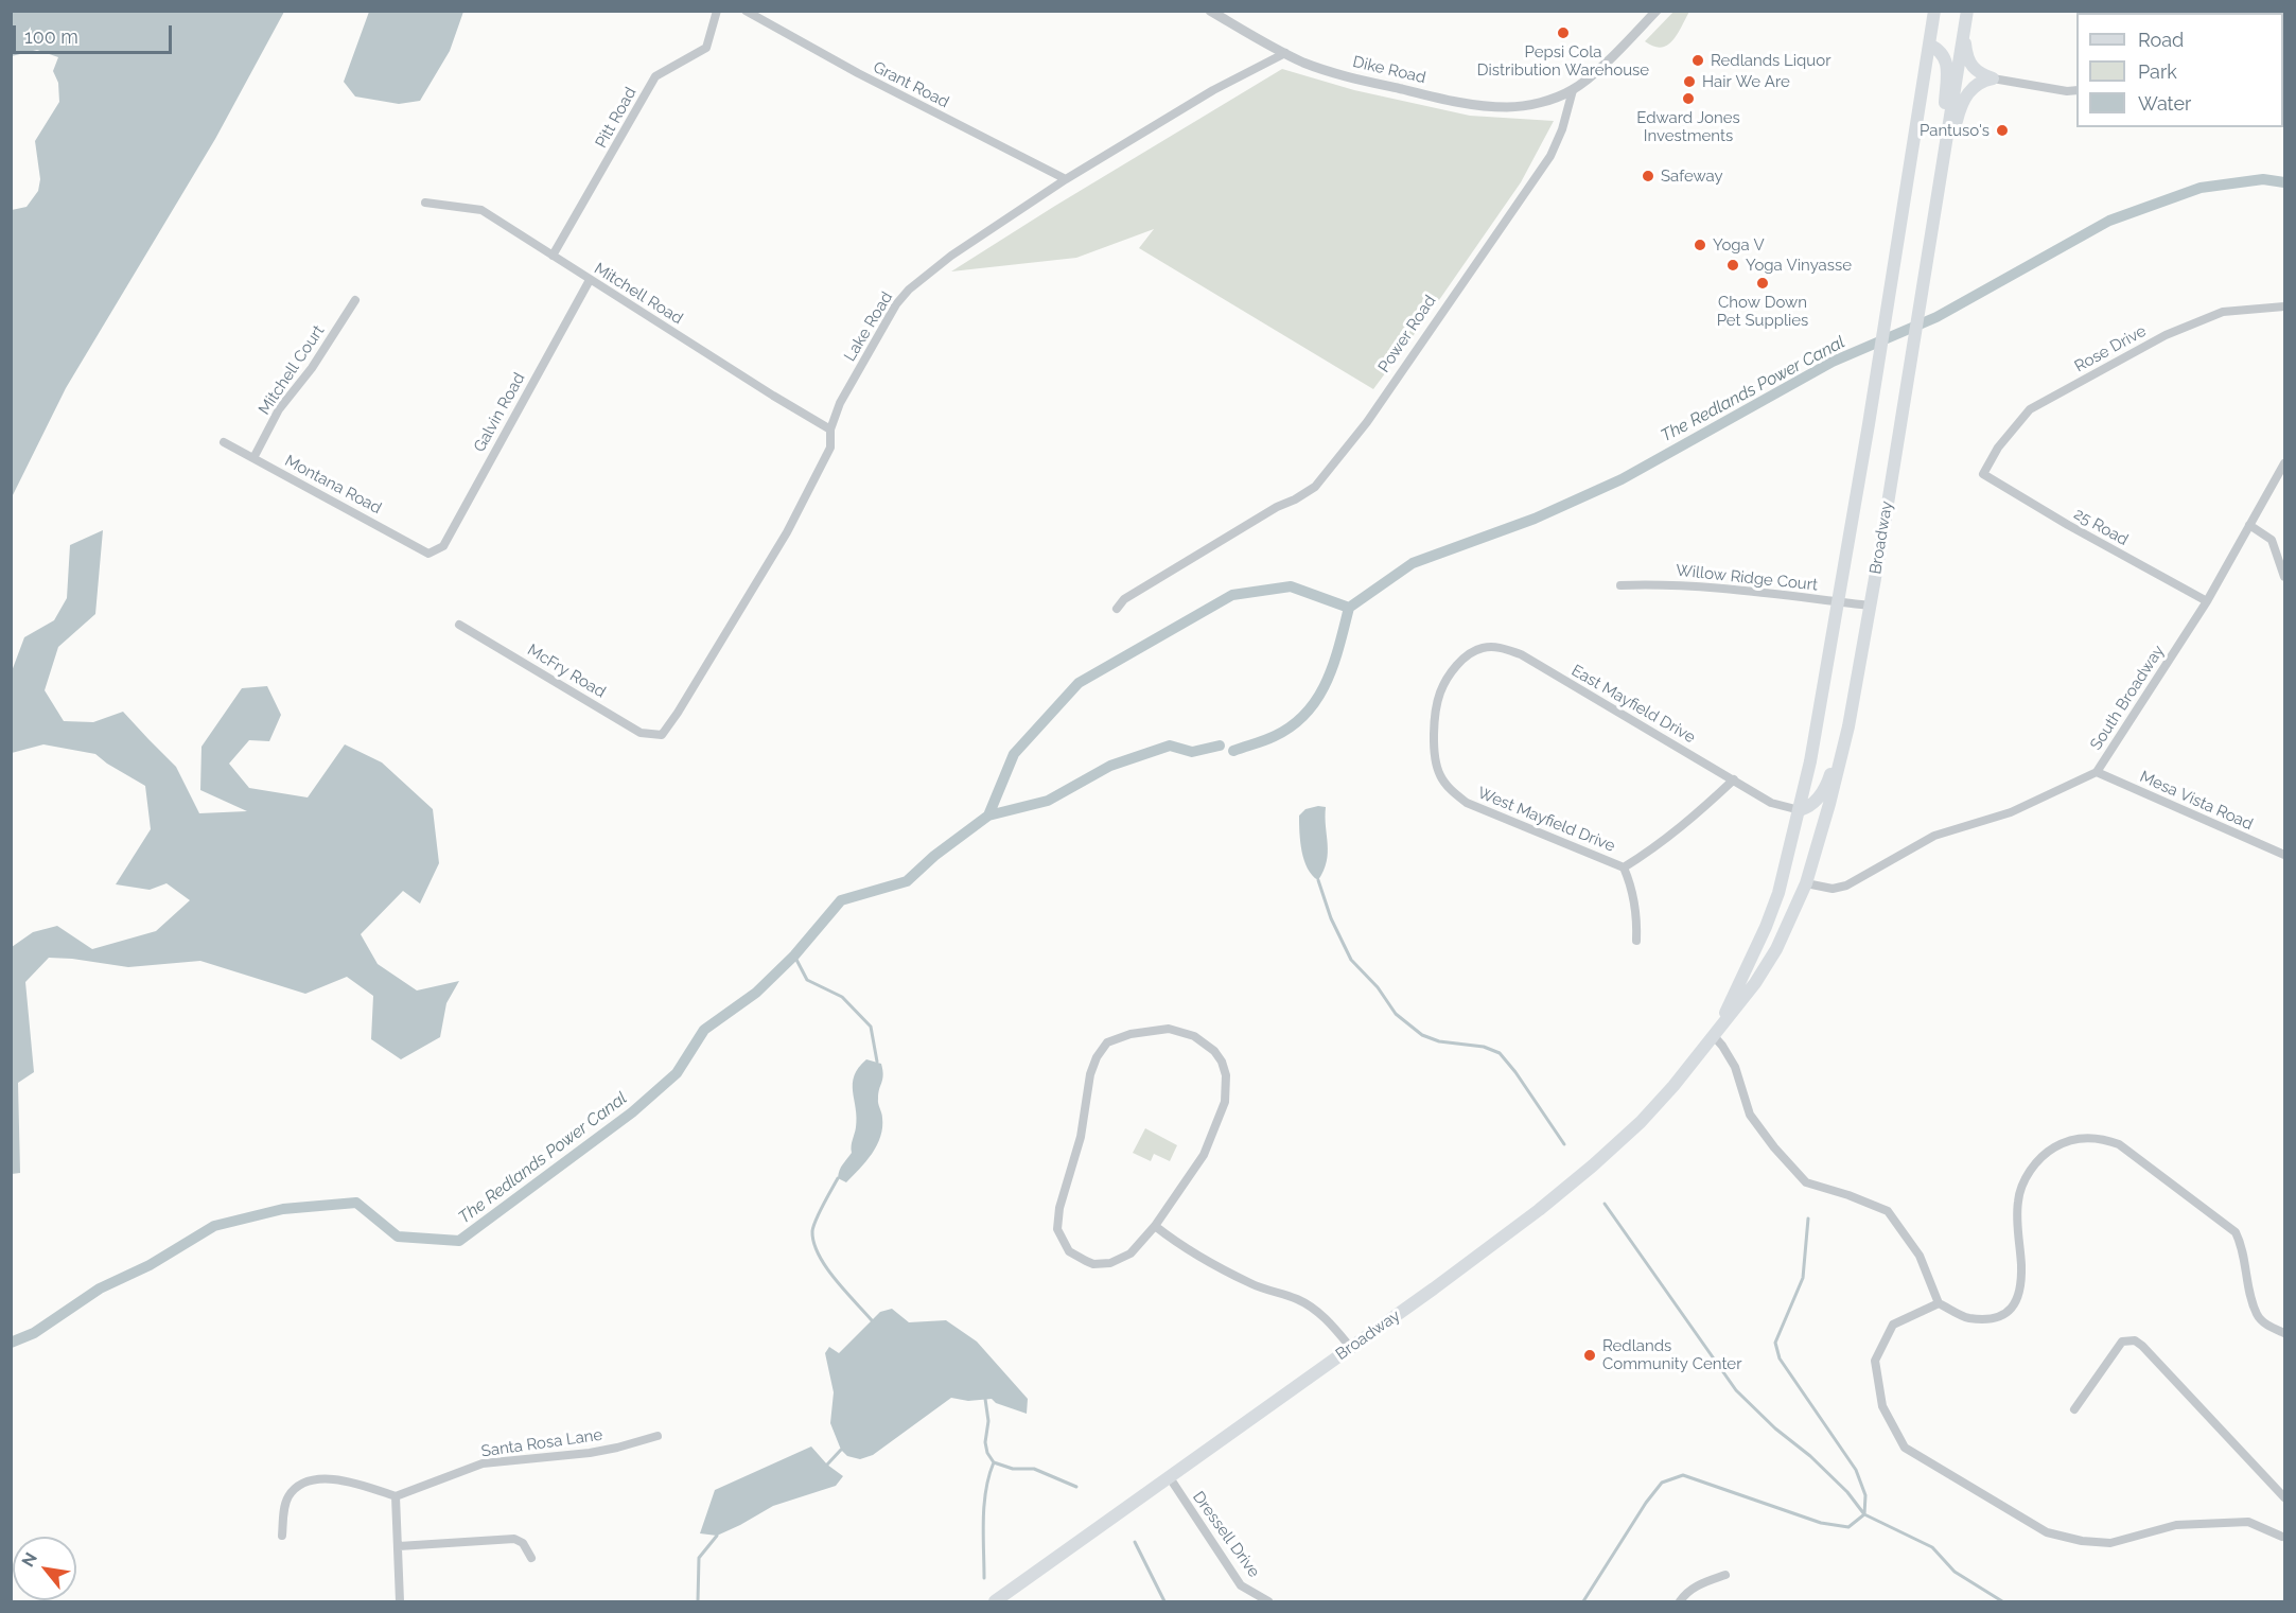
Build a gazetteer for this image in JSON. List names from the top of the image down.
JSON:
{
  "streets": {
    "main road": ["Broadway"],
    "street": [
      "Dike Road",
      "Grant Road",
      "Pitt Road",
      "Mitchell Road",
      "Lake Road",
      "Power Road",
      "Rose Drive",
      "Mitchell Court",
      "Galvin Road",
      "Montana Road",
      "25 Road",
      "Willow Ridge Court",
      "McFry Road",
      "South Broadway",
      "East Mayfield Drive",
      "Mesa Vista Road",
      "West Mayfield Drive",
      "Santa Rosa Lane",
      "Dressell Drive"
    ]
  },
  "crossings": [
    ["Dike Road", "Lake Road"],
    ["Dike Road", "Power Road"],
    ["Grant Road", "Lake Road"],
    ["Pitt Road", "Mitchell Road"],
    ["Mitchell Road", "Lake Road"],
    ["Mitchell Road", "Galvin Road"],
    ["Lake Road", "McFry Road"],
    ["Rose Drive", "25 Road"],
    ["Mitchell Court", "Montana Road"],
    ["Galvin Road", "Montana Road"],
    ["25 Road", "South Broadway"],
    ["Broadway", "Willow Ridge Court"],
    ["Broadway", "South Broadway"],
    ["Broadway", "East Mayfield Drive"],
    ["Broadway", "Dressell Drive"],
    ["South Broadway", "Mesa Vista Road"],
    ["East Mayfield Drive", "West Mayfield Drive"]
  ],
  "water": ["The Redlands Power Canal"],
  "places": [
    "Pepsi Cola Distribution Warehouse",
    "Redlands Liquor",
    "Hair We Are",
    "Edward Jones Investments",
    "Pantuso's",
    "Safeway",
    "Yoga V",
    "Yoga Vinyasse",
    "Chow Down Pet Supplies",
    "Redlands Community Center"
  ],
  "legend": ["Road", "Park", "Water"],
  "scale_bar": "100 m",
  "north": "top left"
}
